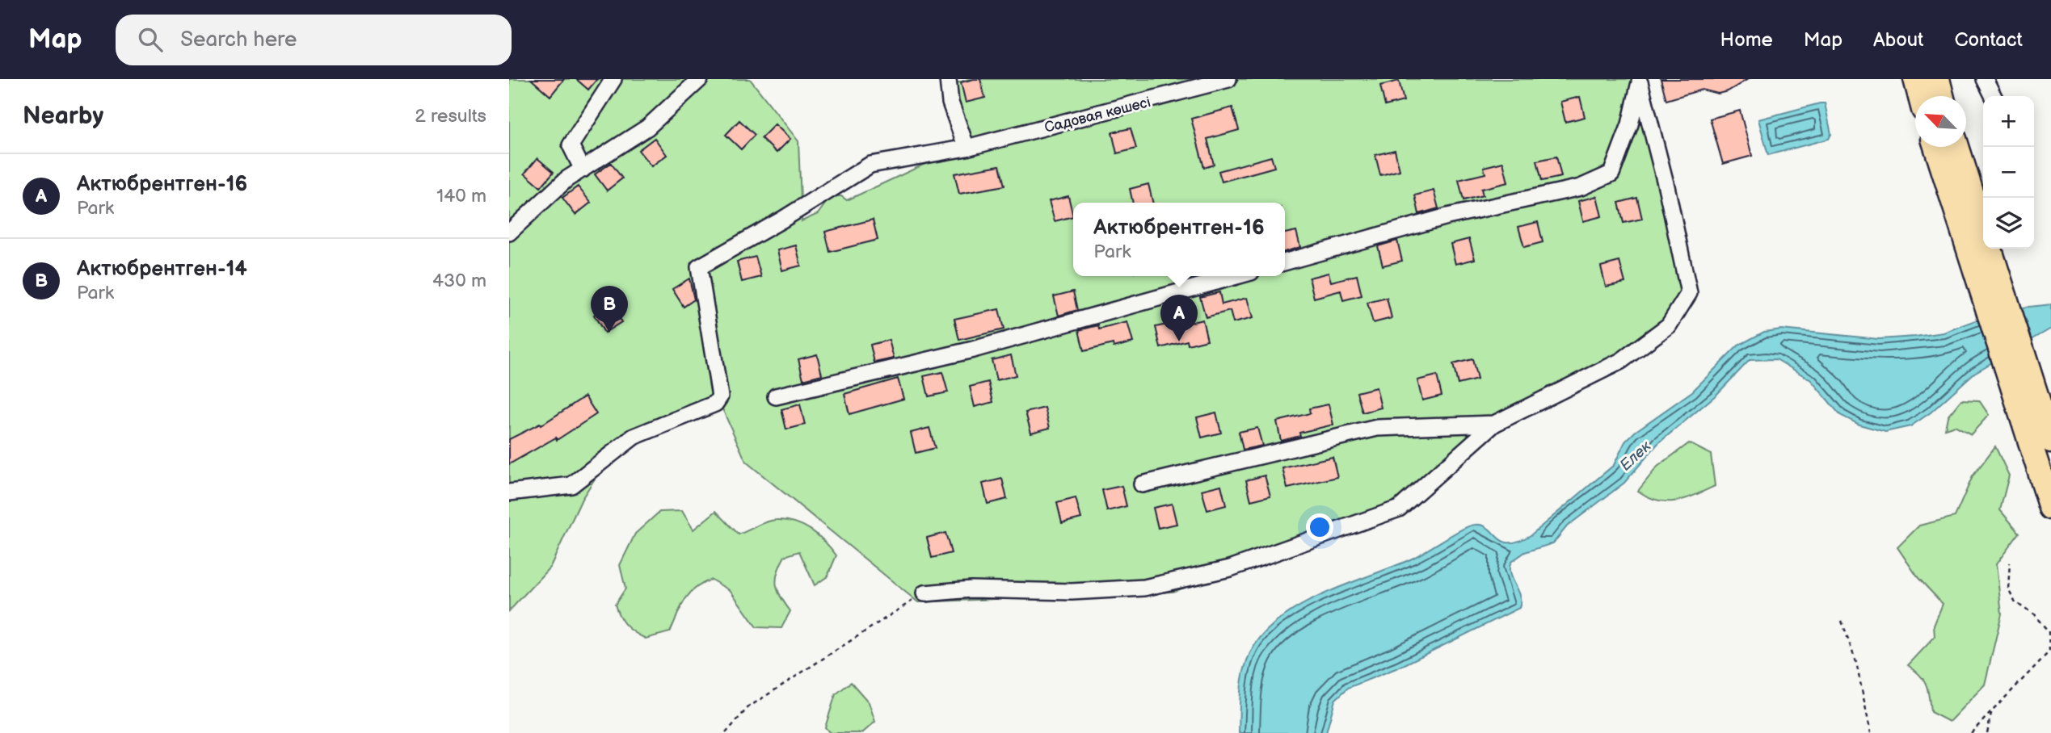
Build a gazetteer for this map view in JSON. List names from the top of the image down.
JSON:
{
  "streets": {
    "lane": ["Садовая көшесі"]
  },
  "water": ["Елек"],
  "north": "top left",
  "page": {
    "header": "Map",
    "search": "Search here",
    "nav": [
      "Home",
      "Map",
      "About",
      "Contact"
    ],
    "heading": ["Nearby", "2 results"],
    "map_buttons": ["+", "−"],
    "list": [
      {
        "mark": "A",
        "name": "Актюбрентген-16",
        "note": "Park",
        "value": "140 m"
      },
      {
        "mark": "B",
        "name": "Актюбрентген-14",
        "note": "Park",
        "value": "430 m"
      }
    ],
    "popup": ["Актюбрентген-16", "Park"],
    "pins": ["B", "A"]
  }
}
